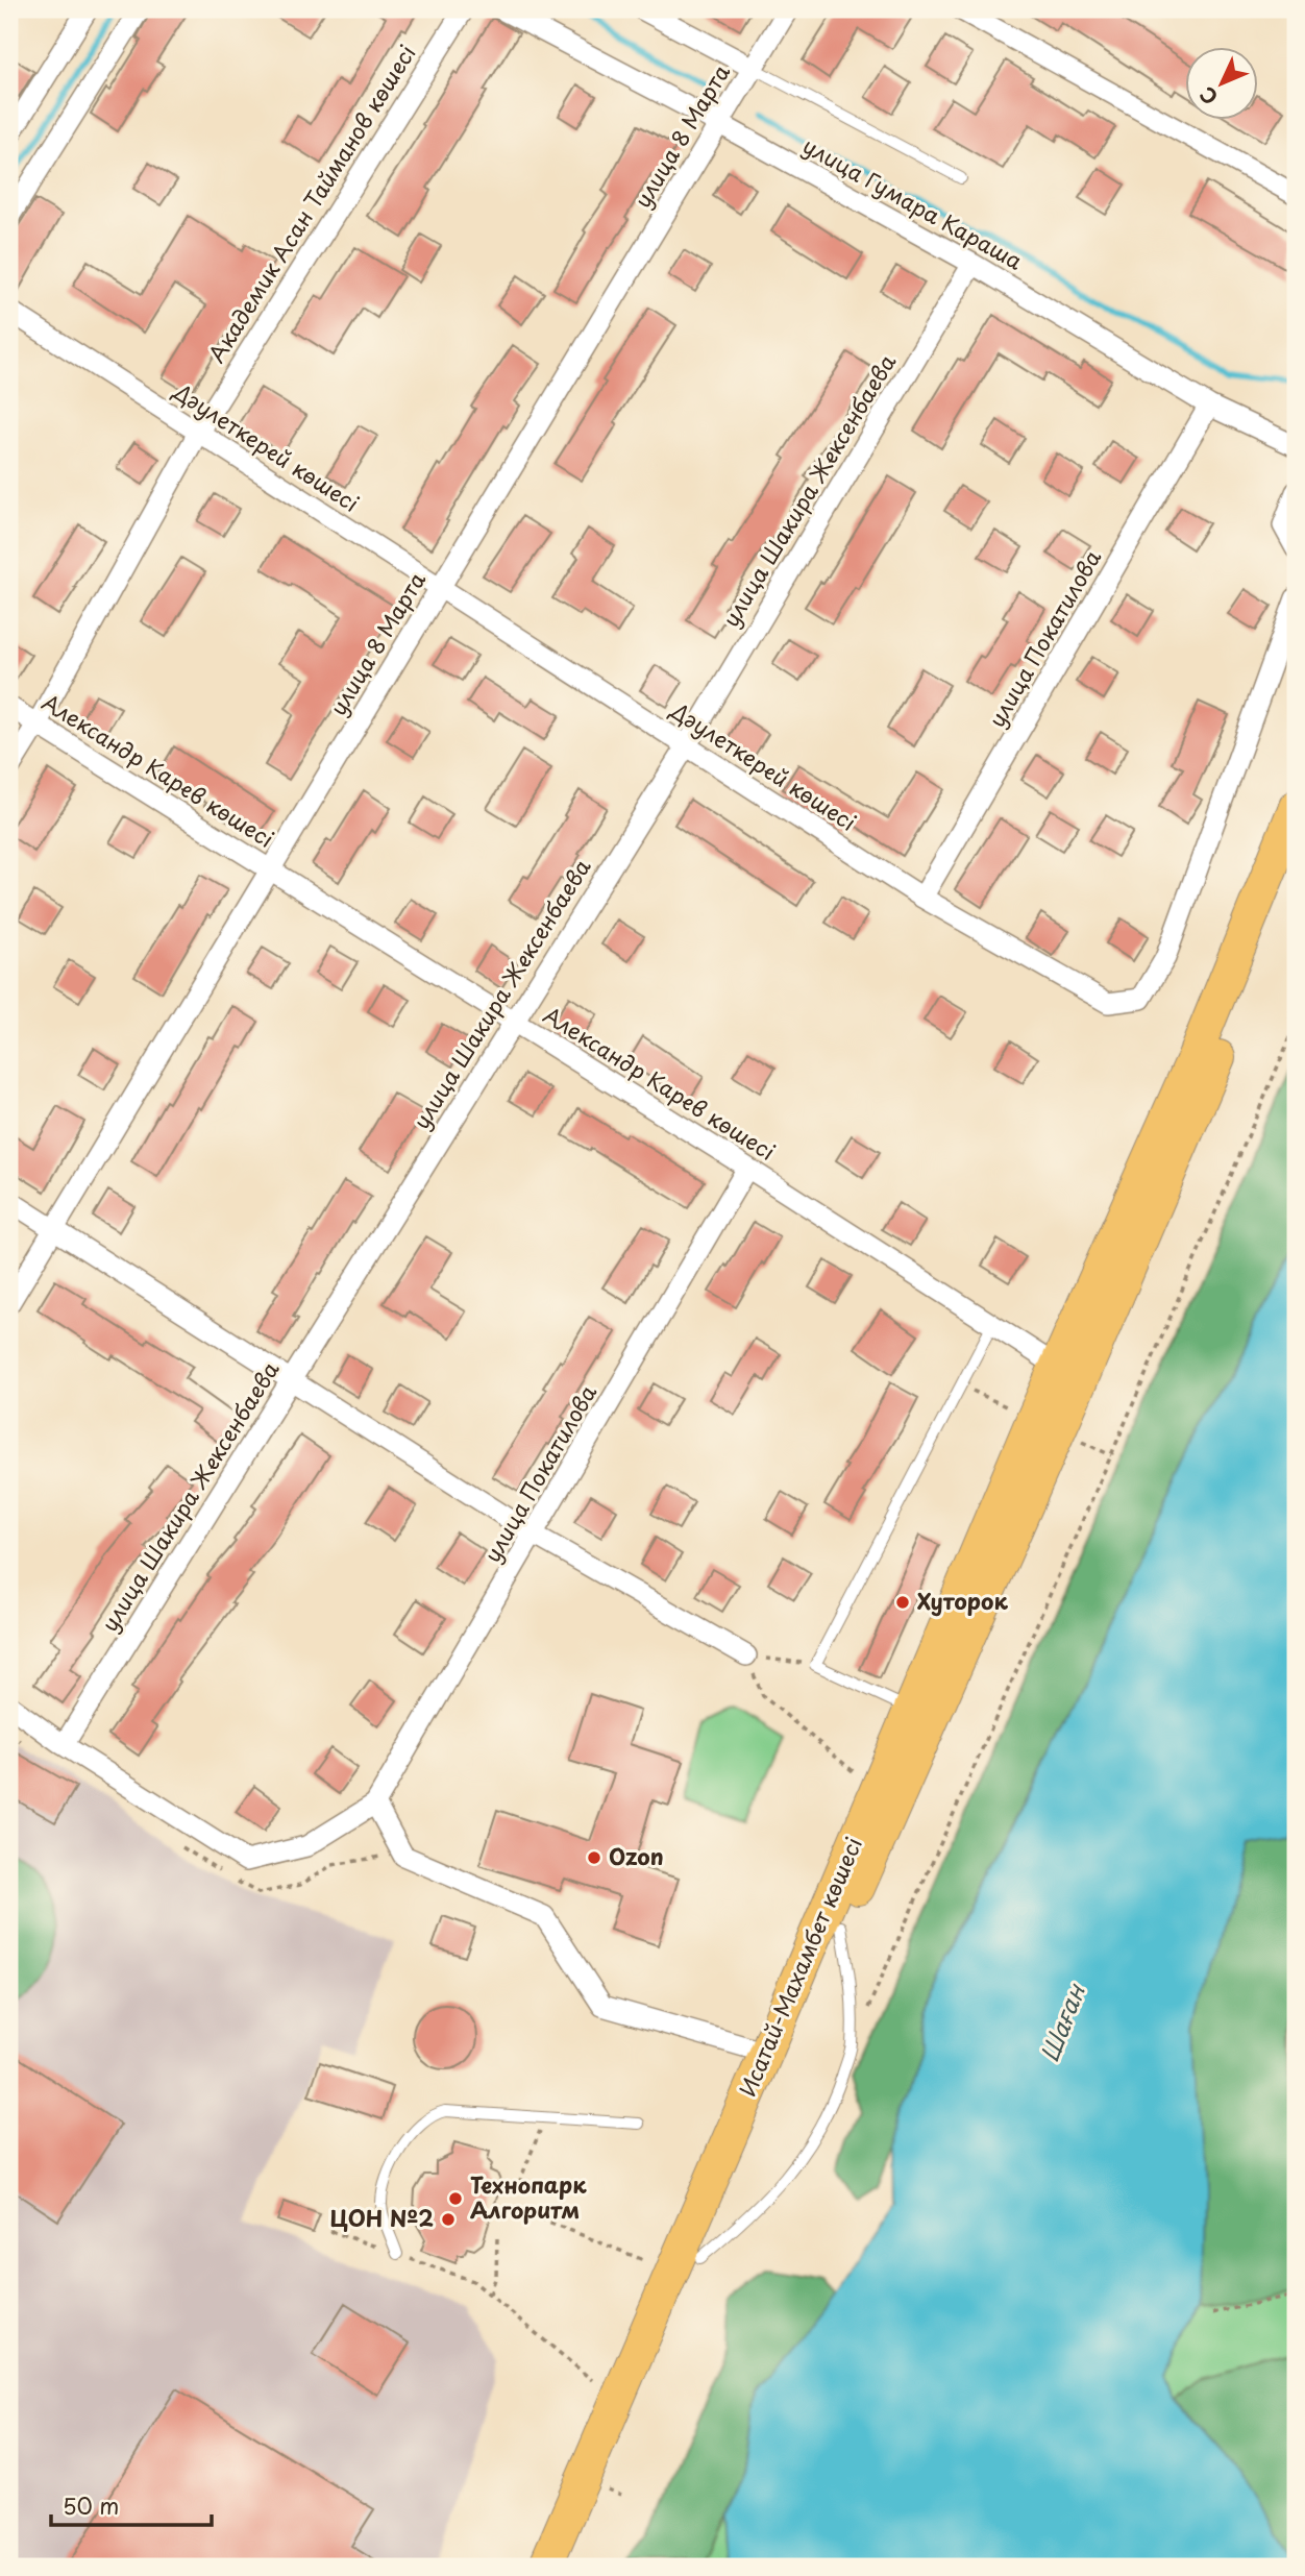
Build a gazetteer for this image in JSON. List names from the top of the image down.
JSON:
{
  "streets": {
    "main road": ["Исатай-Махамбет көшесі"],
    "street": [
      "улица 8 Марта",
      "Академик Асан Тайманов көшесі",
      "улица Гумара Караша",
      "Дәулеткерей көшесі",
      "улица Шакира Жексенбаева",
      "улица Покатилова",
      "Александр Карев көшесі"
    ]
  },
  "crossings": [
    ["улица 8 Марта", "улица Гумара Караша"],
    ["улица 8 Марта", "Дәулеткерей көшесі"],
    ["улица 8 Марта", "Александр Карев көшесі"],
    ["Академик Асан Тайманов көшесі", "Дәулеткерей көшесі"],
    ["Академик Асан Тайманов көшесі", "Александр Карев көшесі"],
    ["улица Гумара Караша", "улица Шакира Жексенбаева"],
    ["улица Гумара Караша", "улица Покатилова"],
    ["Дәулеткерей көшесі", "улица Шакира Жексенбаева"],
    ["Дәулеткерей көшесі", "улица Покатилова"],
    ["улица Шакира Жексенбаева", "Александр Карев көшесі"],
    ["улица Покатилова", "Александр Карев көшесі"],
    ["Александр Карев көшесі", "Исатай-Махамбет көшесі"]
  ],
  "water": ["Шаған"],
  "places": [
    "Хуторок",
    "Ozon",
    "Технопарк Алгоритм",
    "ЦОН №2"
  ],
  "scale_bar": "50 m",
  "north": "bottom left"
}
